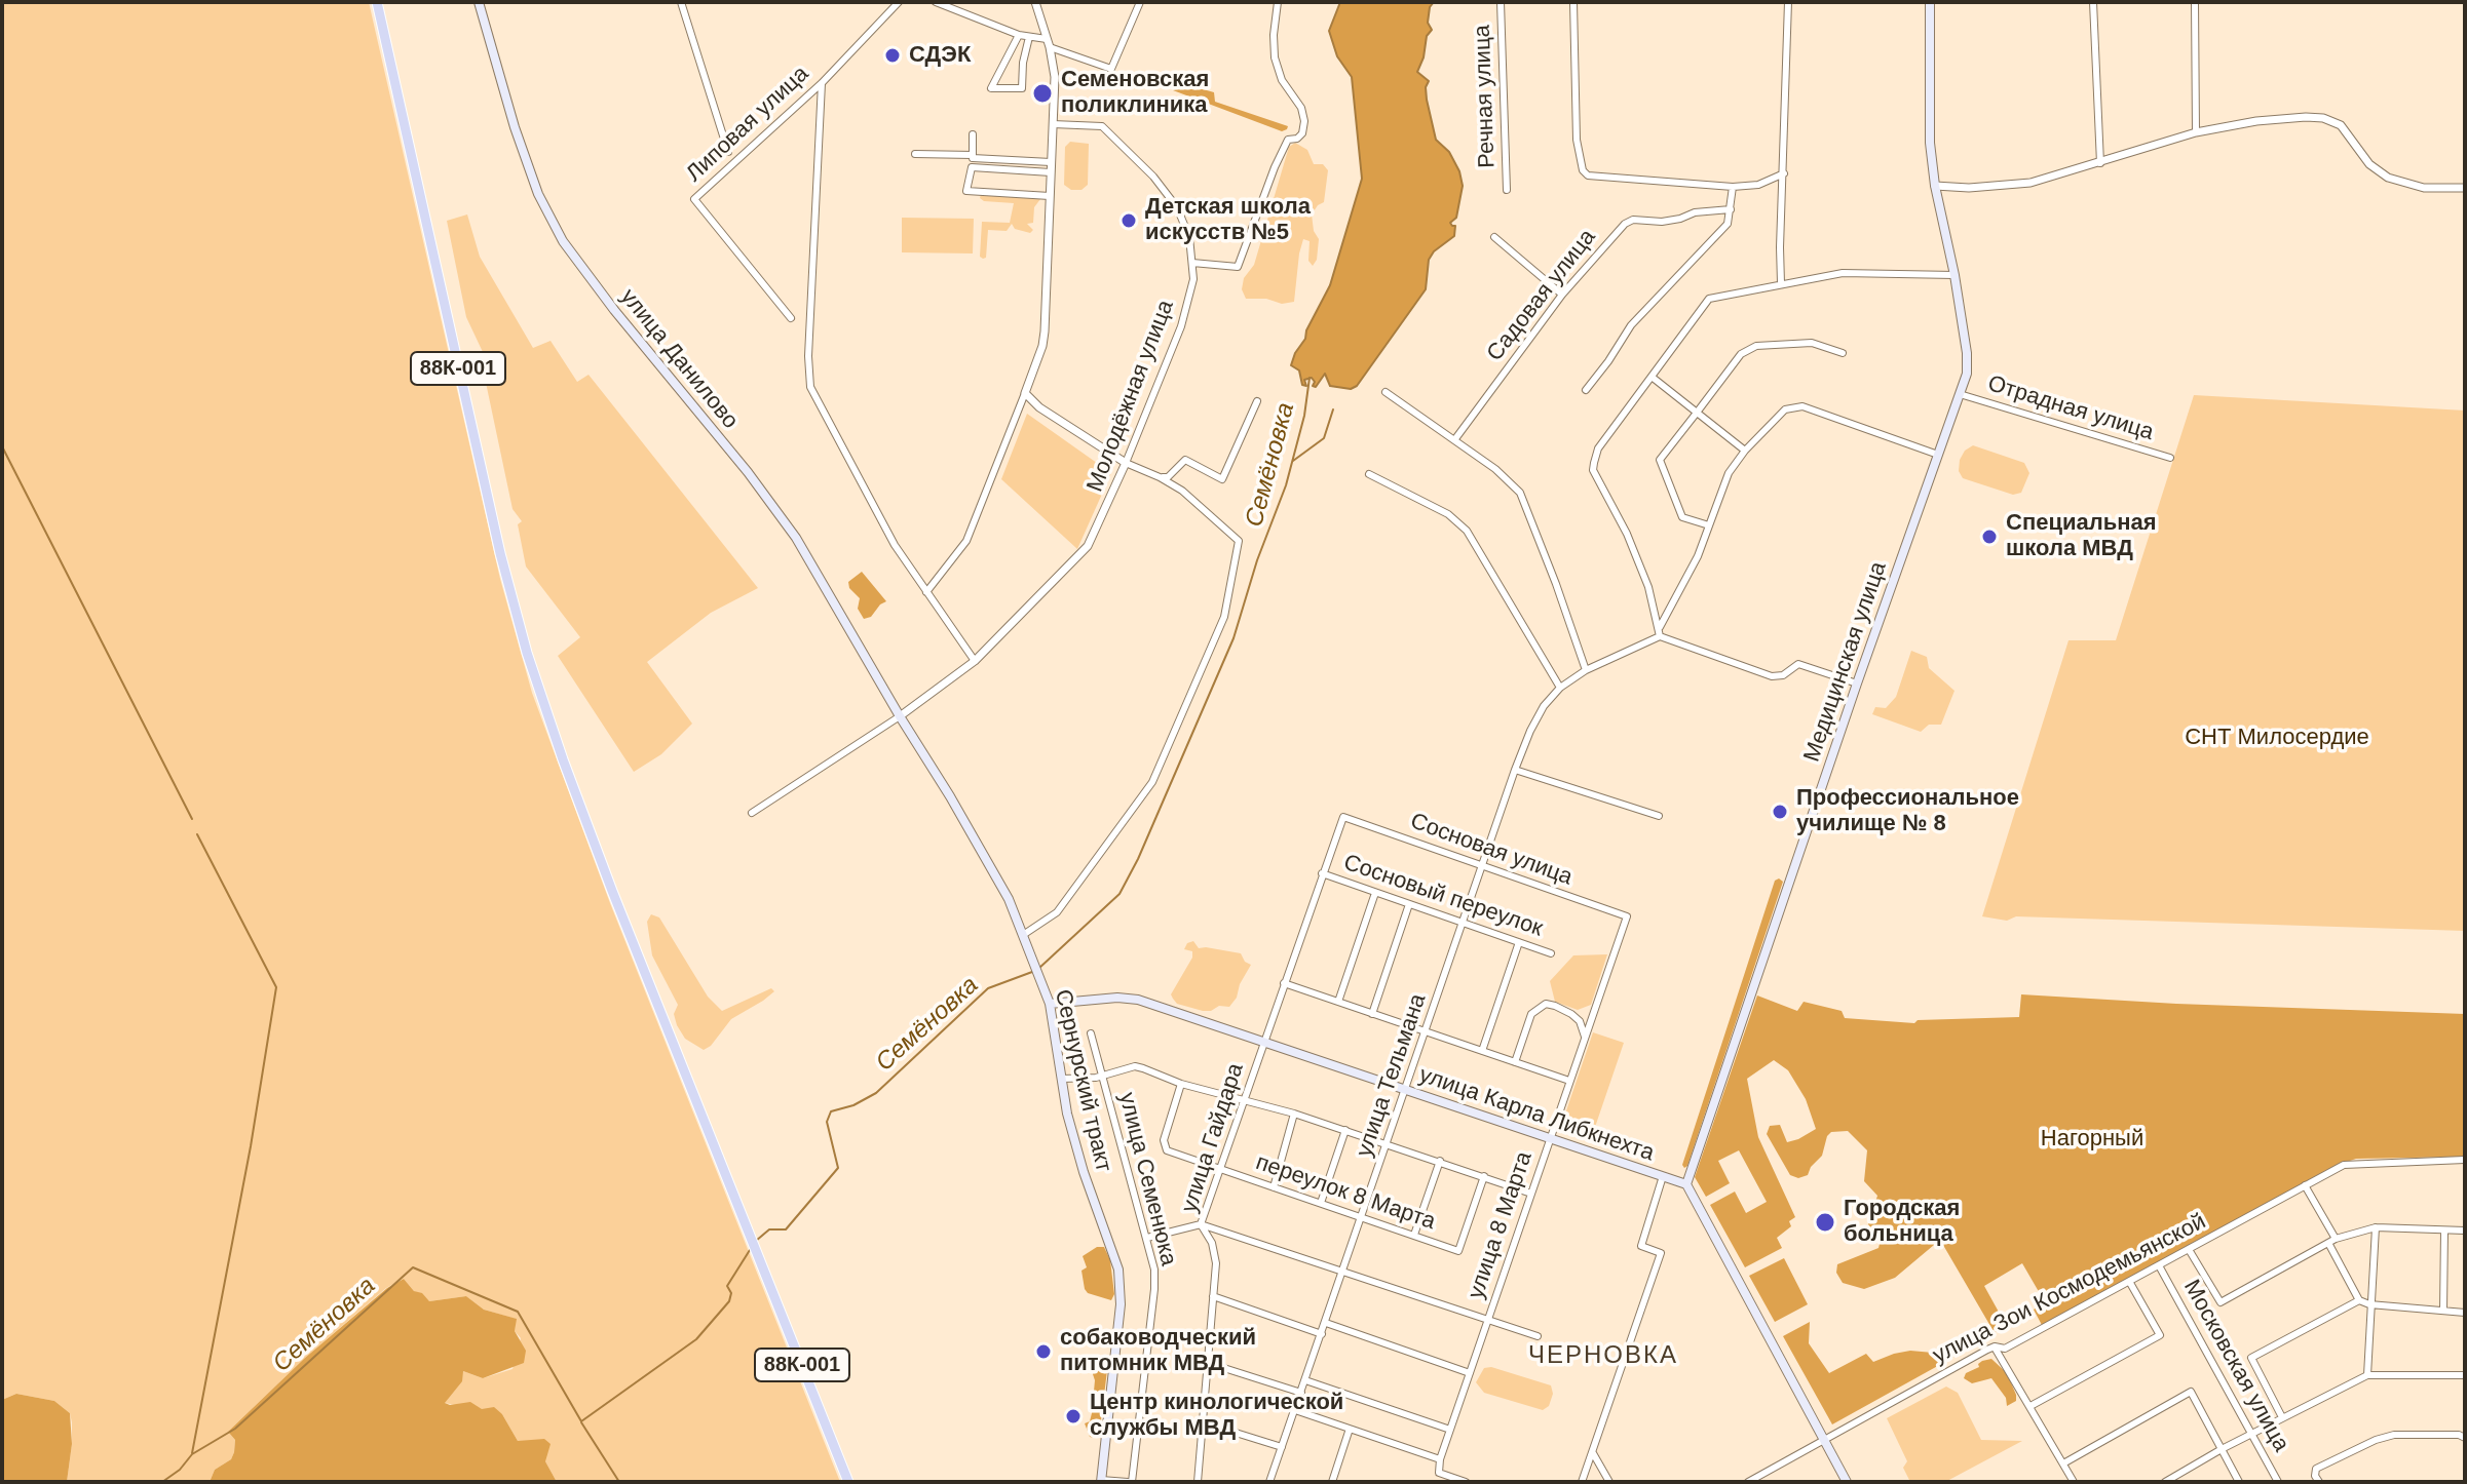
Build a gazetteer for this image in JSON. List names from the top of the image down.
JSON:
{
  "streets": {
    "main road": [
      "улица Данилово",
      "88К-001",
      "Медицинская улица",
      "Сернурский тракт",
      "улица Карла Либкнехта"
    ],
    "street": [
      "Речная улица",
      "Липовая улица",
      "Садовая улица",
      "Молодёжная улица",
      "Отрадная улица",
      "Сосновая улица",
      "Сосновый переулок",
      "улица Тельмана",
      "улица Гайдара",
      "улица Семенюка",
      "переулок 8 Марта",
      "улица 8 Марта",
      "улица Зои Космодемьянской",
      "Московская улица"
    ]
  },
  "crossings": [
    ["улица Данилово", "Молодёжная улица"],
    ["улица Данилово", "Сернурский тракт"],
    ["Молодёжная улица", "Сернурский тракт"],
    ["Отрадная улица", "Медицинская улица"],
    ["Медицинская улица", "улица Карла Либкнехта"],
    ["Сосновая улица", "улица Тельмана"],
    ["Сосновая улица", "улица Гайдара"],
    ["Сосновая улица", "улица 8 Марта"],
    ["Сосновый переулок", "улица Тельмана"],
    ["Сосновый переулок", "улица Гайдара"],
    ["улица Тельмана", "улица Карла Либкнехта"],
    ["улица Тельмана", "переулок 8 Марта"],
    ["Сернурский тракт", "улица Карла Либкнехта"],
    ["улица Карла Либкнехта", "улица Гайдара"],
    ["улица Карла Либкнехта", "улица 8 Марта"],
    ["улица Гайдара", "переулок 8 Марта"],
    ["улица Зои Космодемьянской", "Московская улица"]
  ],
  "districts": ["ЧЕРНОВКА"],
  "water": ["Семёновка"],
  "parks": ["СНТ Милосердие", "Нагорный"],
  "places": [
    "СДЭК",
    "Семеновская поликлиника",
    "Детская школа искусств №5",
    "Специальная школа МВД",
    "Профессиональное училище № 8",
    "Городская больница",
    "собаководческий питомник МВД",
    "Центр кинологической службы МВД"
  ]
}
